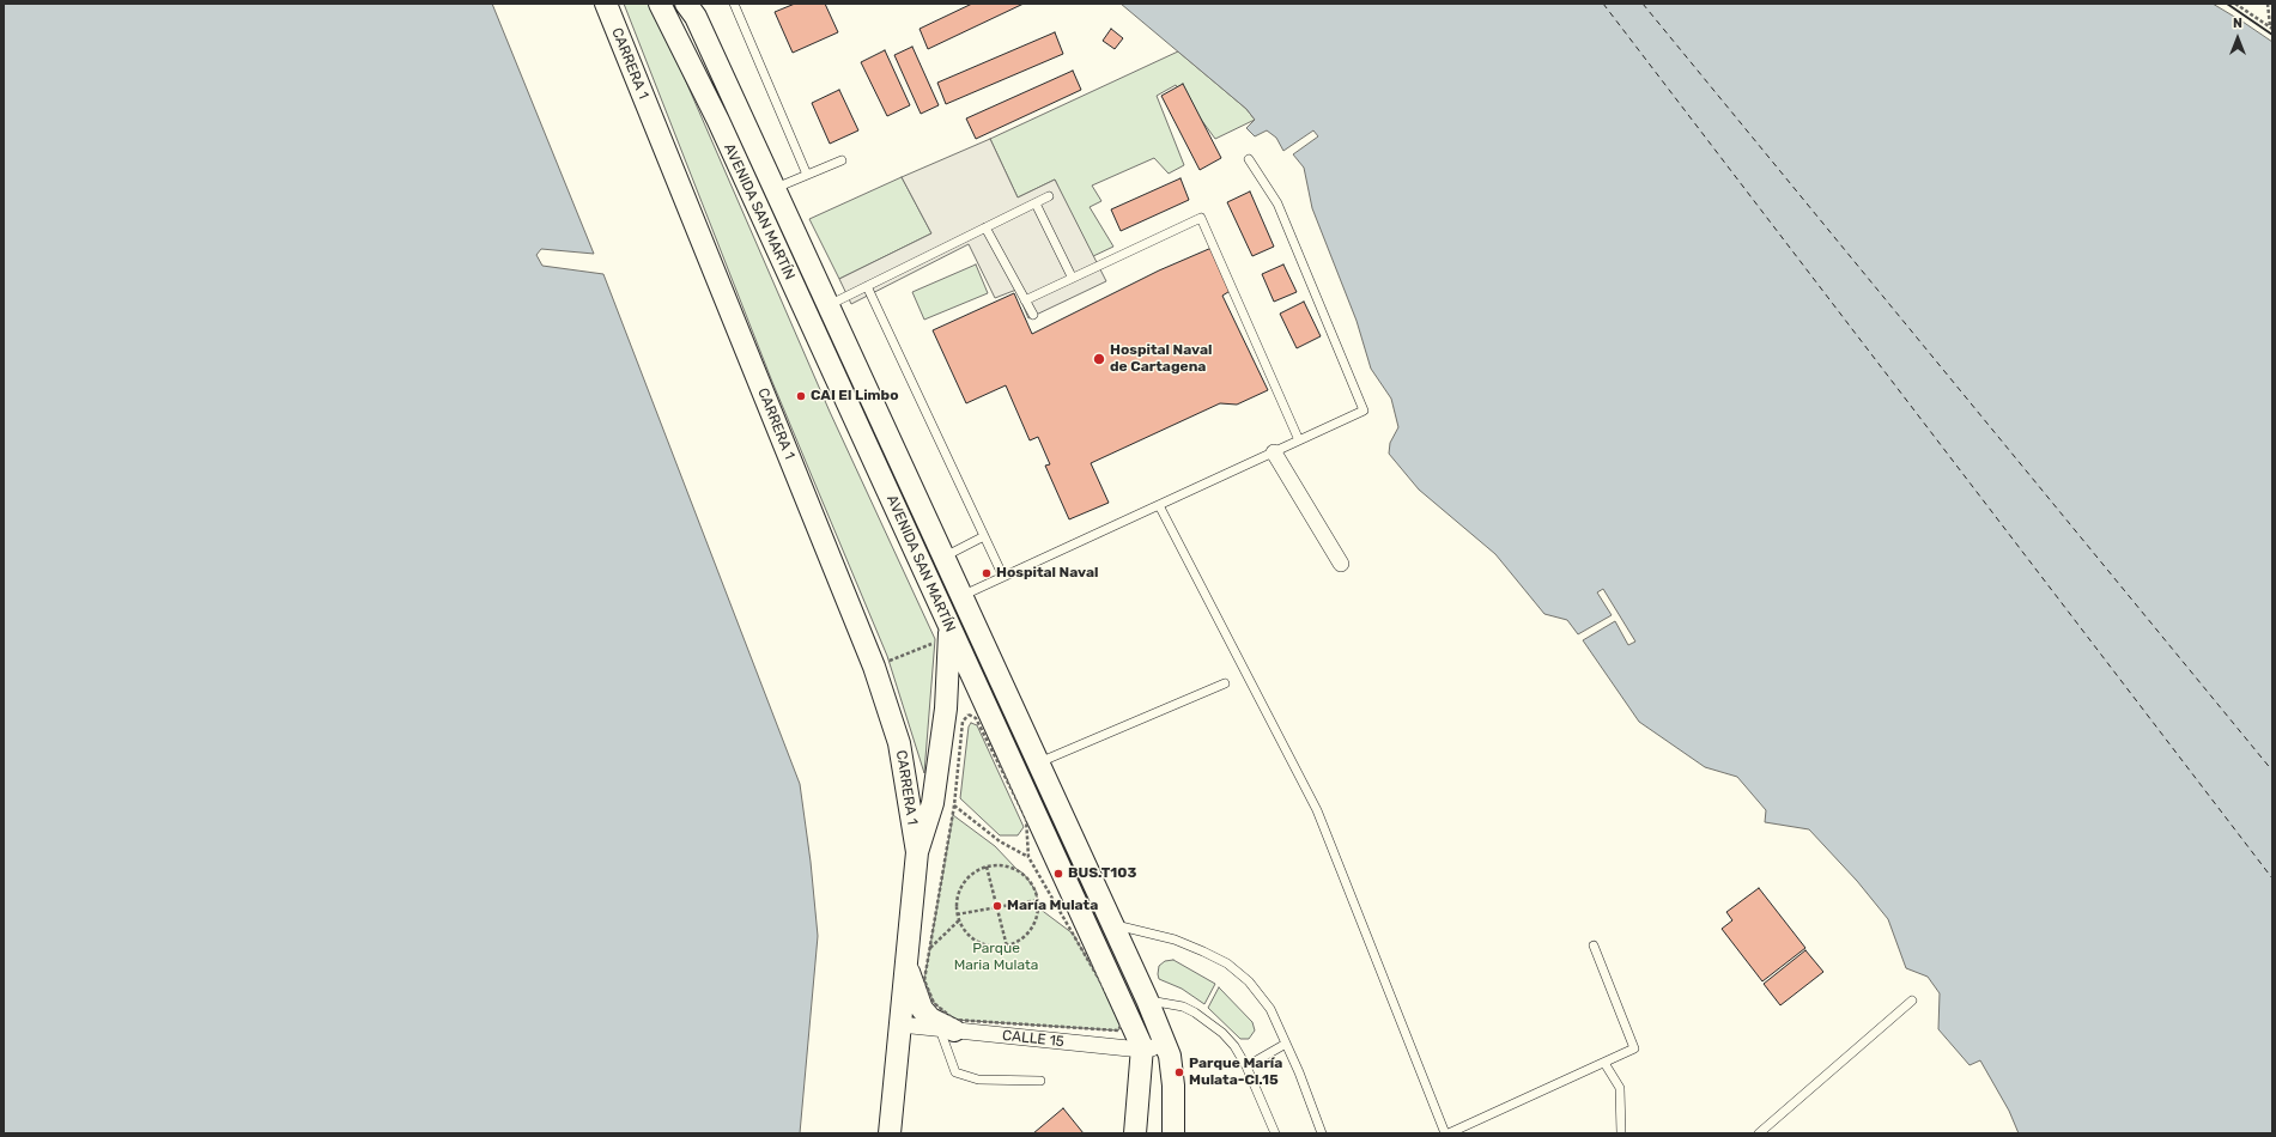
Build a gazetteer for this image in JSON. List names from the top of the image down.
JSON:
{
  "streets": {
    "main road": ["CARRERA 1", "AVENIDA SAN MARTÍN"],
    "street": ["CALLE 15"]
  },
  "crossings": [
    ["CARRERA 1", "AVENIDA SAN MARTÍN"],
    ["CARRERA 1", "CALLE 15"],
    ["AVENIDA SAN MARTÍN", "CALLE 15"]
  ],
  "parks": ["Parque Maria Mulata"],
  "places": [
    "Hospital Naval de Cartagena",
    "CAI El Limbo",
    "Hospital Naval",
    "BUS.T103",
    "María Mulata",
    "Parque María Mulata-Cl.15"
  ],
  "north": "top"
}
